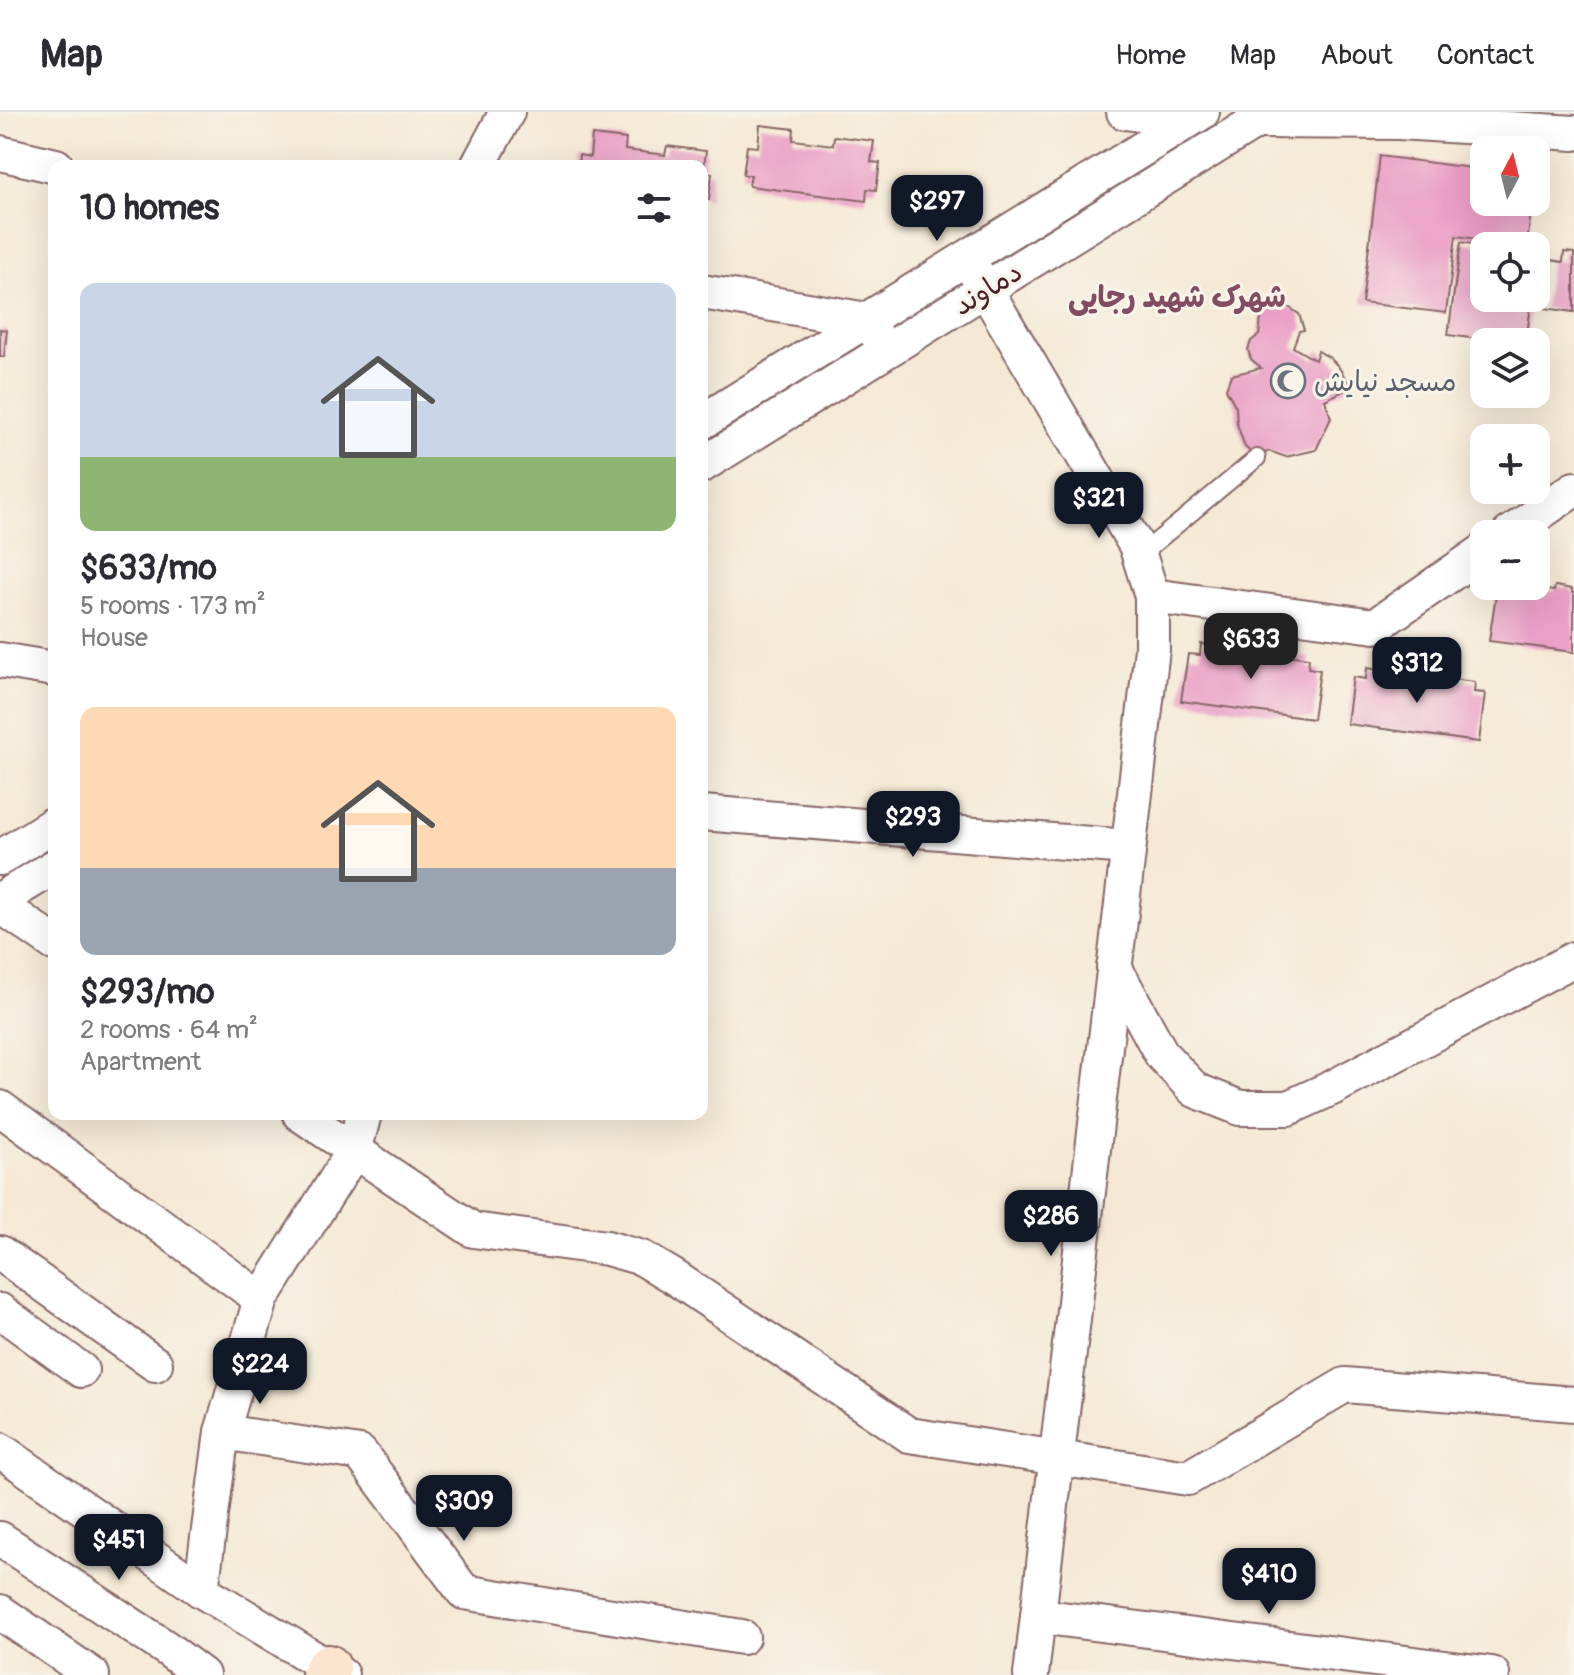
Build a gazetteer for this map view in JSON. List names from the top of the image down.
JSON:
{
  "streets": {
    "street": ["دماوند"]
  },
  "districts": ["شهرک شهید رجایی"],
  "places": {
    "mosque": ["مسجد نیایش"]
  },
  "north": "top",
  "page": {
    "header": "Map",
    "nav": [
      "Home",
      "Map",
      "About",
      "Contact"
    ],
    "map_buttons": ["+", "−"],
    "heading": "10 homes",
    "price": [
      "$297",
      "$321",
      "$633",
      "$312",
      "$293",
      "$286",
      "$224",
      "$309",
      "$451",
      "$410"
    ],
    "list": [
      {
        "name": "$633/mo",
        "note": "5 rooms · 173 m² · House"
      },
      {
        "name": "$293/mo",
        "note": "2 rooms · 64 m² · Apartment"
      }
    ]
  }
}
